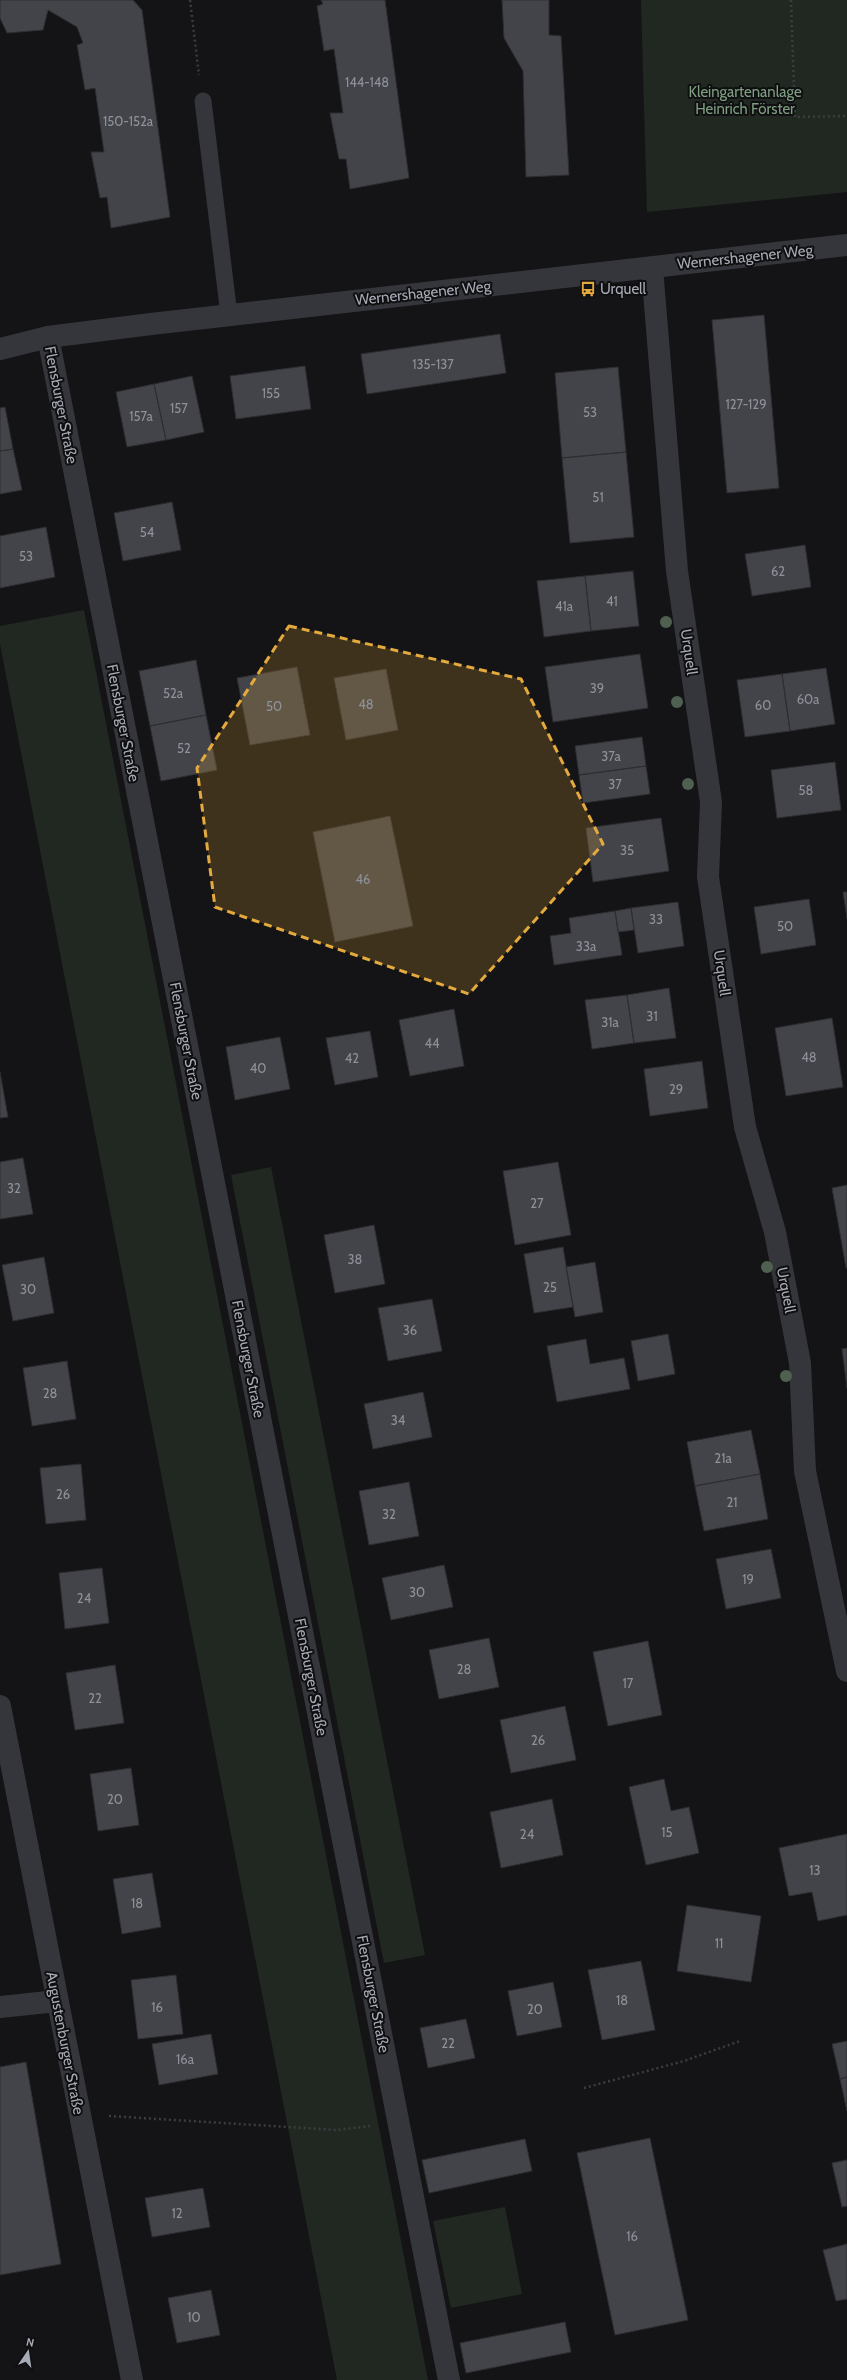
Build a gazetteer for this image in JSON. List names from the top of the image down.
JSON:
{
  "streets": {
    "street": [
      "Wernershagener Weg",
      "Flensburger Straße",
      "Urquell",
      "Augustenburger Straße"
    ]
  },
  "crossings": [
    ["Wernershagener Weg", "Flensburger Straße"],
    ["Wernershagener Weg", "Urquell"]
  ],
  "parks": ["Kleingartenanlage Heinrich Förster"],
  "places": {
    "bus stop": ["Urquell"]
  },
  "house_numbers": [
    "144-148",
    "150-152a",
    "135-137",
    "155",
    "127-129",
    "157",
    "53",
    "157a",
    "51",
    "54",
    "53",
    "62",
    "41",
    "41a",
    "39",
    "52a",
    "60a",
    "48",
    "60",
    "50",
    "52",
    "37a",
    "37",
    "58",
    "35",
    "46",
    "33",
    "50",
    "33a",
    "31",
    "31a",
    "44",
    "48",
    "42",
    "40",
    "29",
    "32",
    "27",
    "38",
    "25",
    "30",
    "36",
    "28",
    "34",
    "21a",
    "26",
    "21",
    "32",
    "19",
    "30",
    "24",
    "28",
    "17",
    "22",
    "26",
    "20",
    "15",
    "24",
    "13",
    "18",
    "11",
    "18",
    "16",
    "20",
    "22",
    "16a",
    "12",
    "16",
    "10"
  ],
  "north": "top"
}
